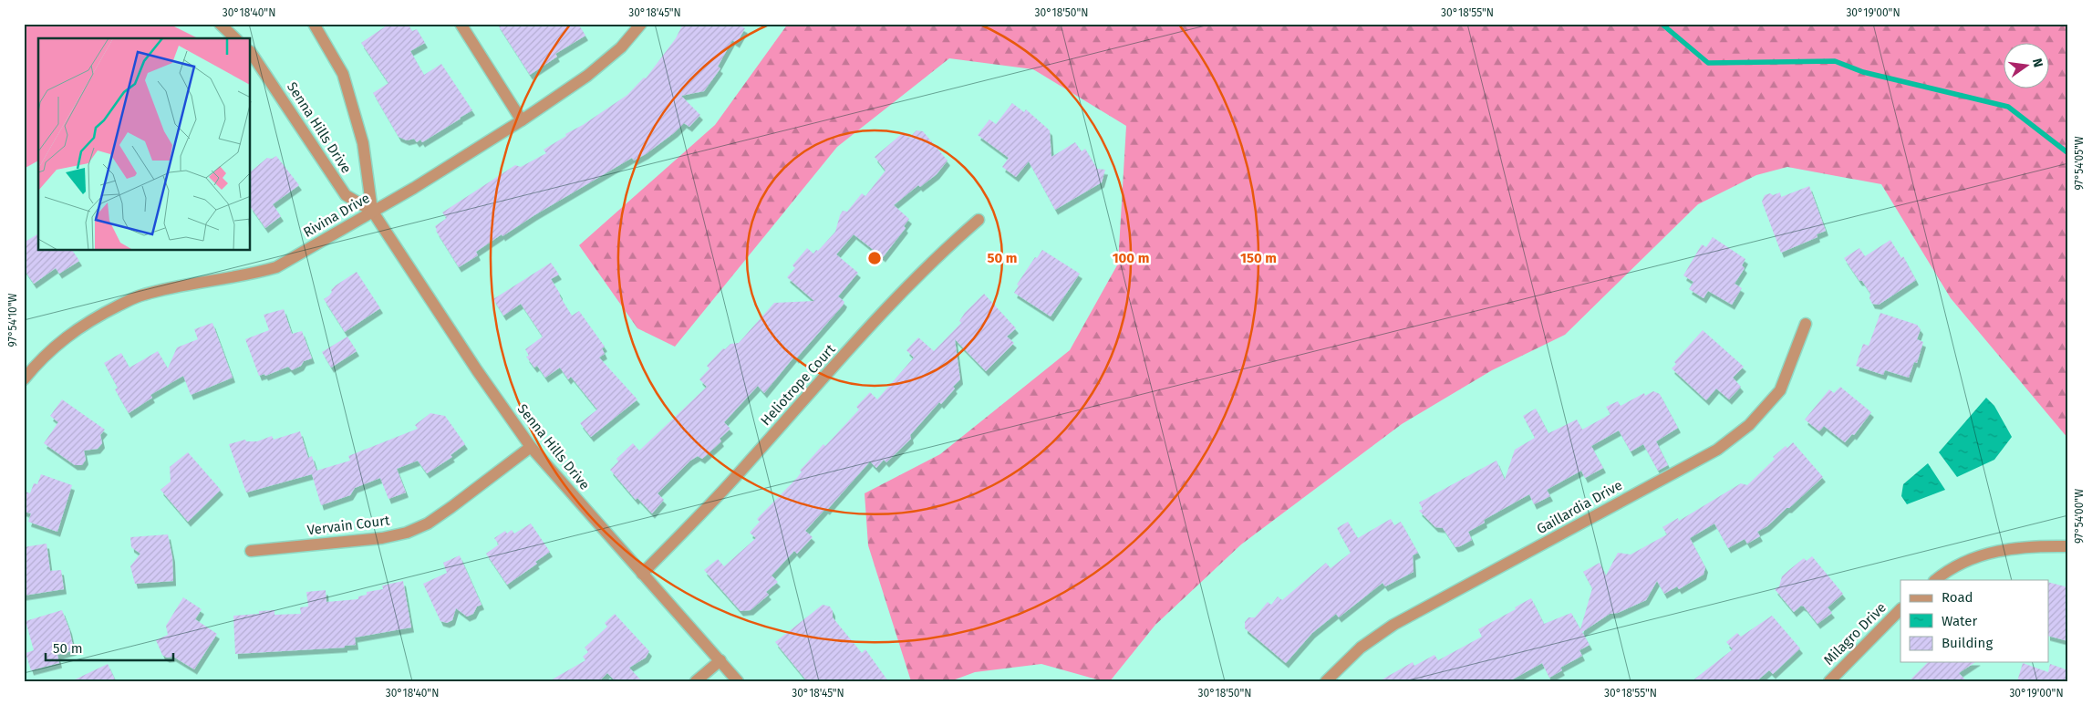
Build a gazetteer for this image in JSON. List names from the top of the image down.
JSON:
{
  "streets": {
    "street": [
      "Senna Hills Drive",
      "Rivina Drive",
      "Heliotrope Court",
      "Gaillardia Drive",
      "Vervain Court",
      "Milagro Drive"
    ]
  },
  "crossings": [
    ["Senna Hills Drive", "Rivina Drive"],
    ["Senna Hills Drive", "Heliotrope Court"],
    ["Senna Hills Drive", "Vervain Court"]
  ],
  "legend": ["Road", "Water", "Building"],
  "scale_bar": "50 m",
  "north": "right",
  "coordinates": [
    "30°18'40\"N",
    "30°18'45\"N",
    "30°18'50\"N",
    "30°18'55\"N",
    "30°19'00\"N",
    "97°54'05\"W",
    "97°54'10\"W",
    "97°54'00\"W"
  ],
  "rings": ["50 m", "100 m", "150 m"]
}
